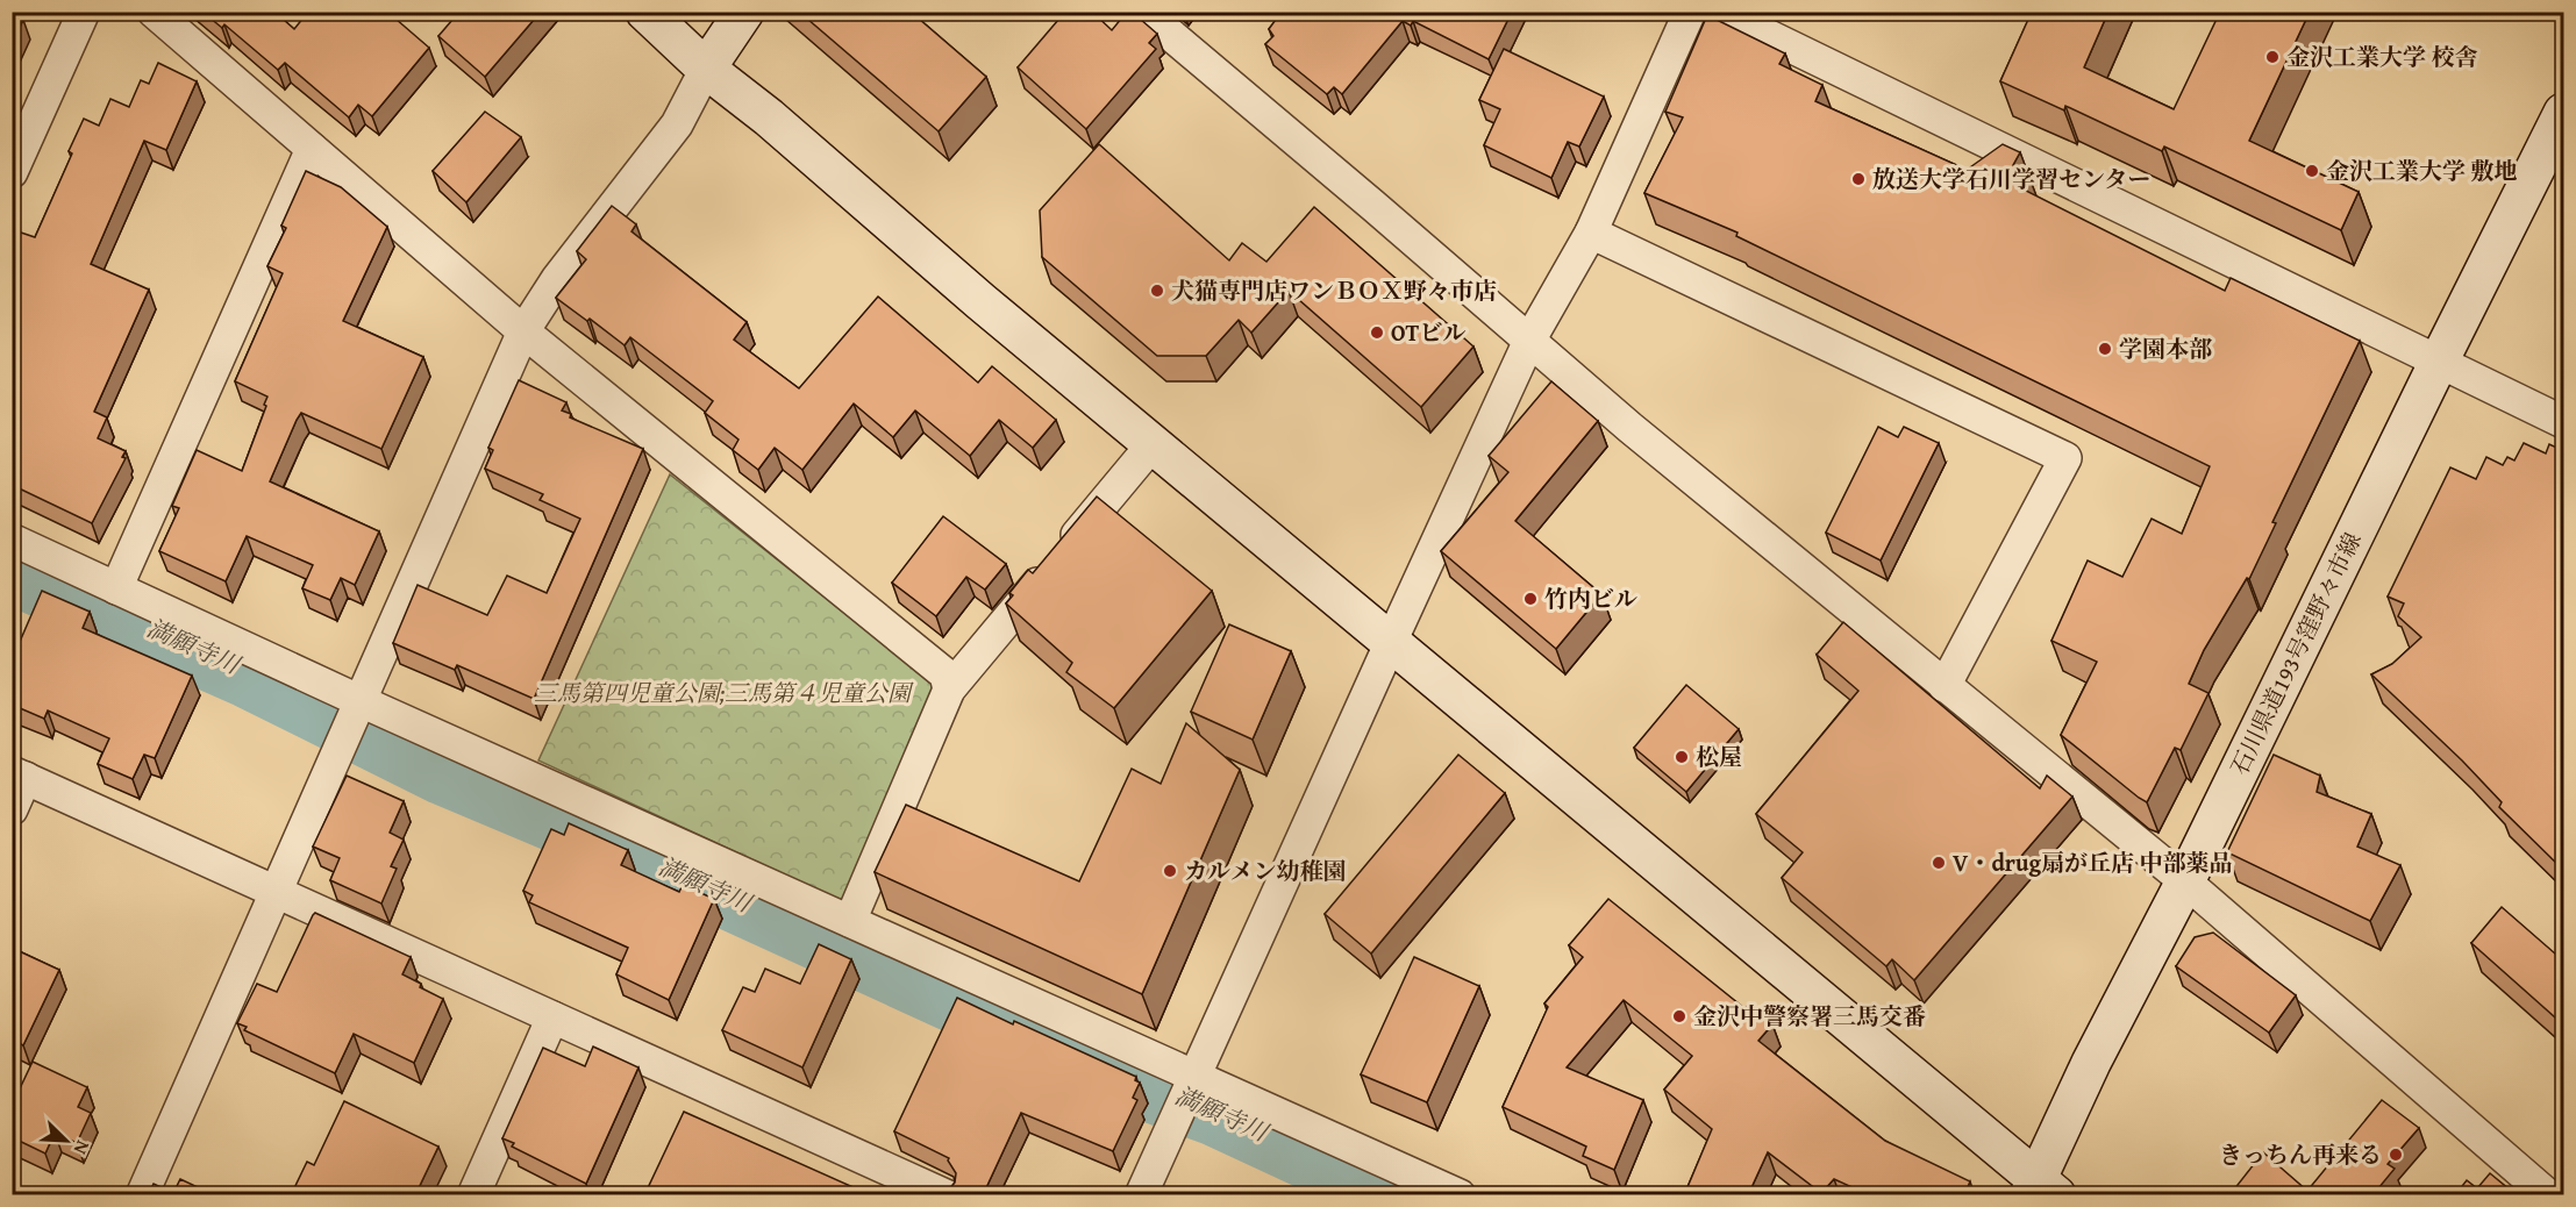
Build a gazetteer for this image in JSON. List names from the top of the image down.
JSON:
{
  "streets": {
    "street": ["石川県道193号窪野々市線"]
  },
  "water": ["満願寺川"],
  "parks": ["三馬第四児童公園;三馬第４児童公園"],
  "places": [
    "金沢工業大学 校舎",
    "金沢工業大学 敷地",
    "放送大学石川学習センター",
    "犬猫専門店ワンＢＯＸ野々市店",
    "OTビル",
    "学園本部",
    "竹内ビル",
    "松屋",
    "V・drug扇が丘店 中部薬品",
    "カルメン幼稚園",
    "金沢中警察署三馬交番",
    "きっちん再来る"
  ],
  "north": "bottom right"
}
